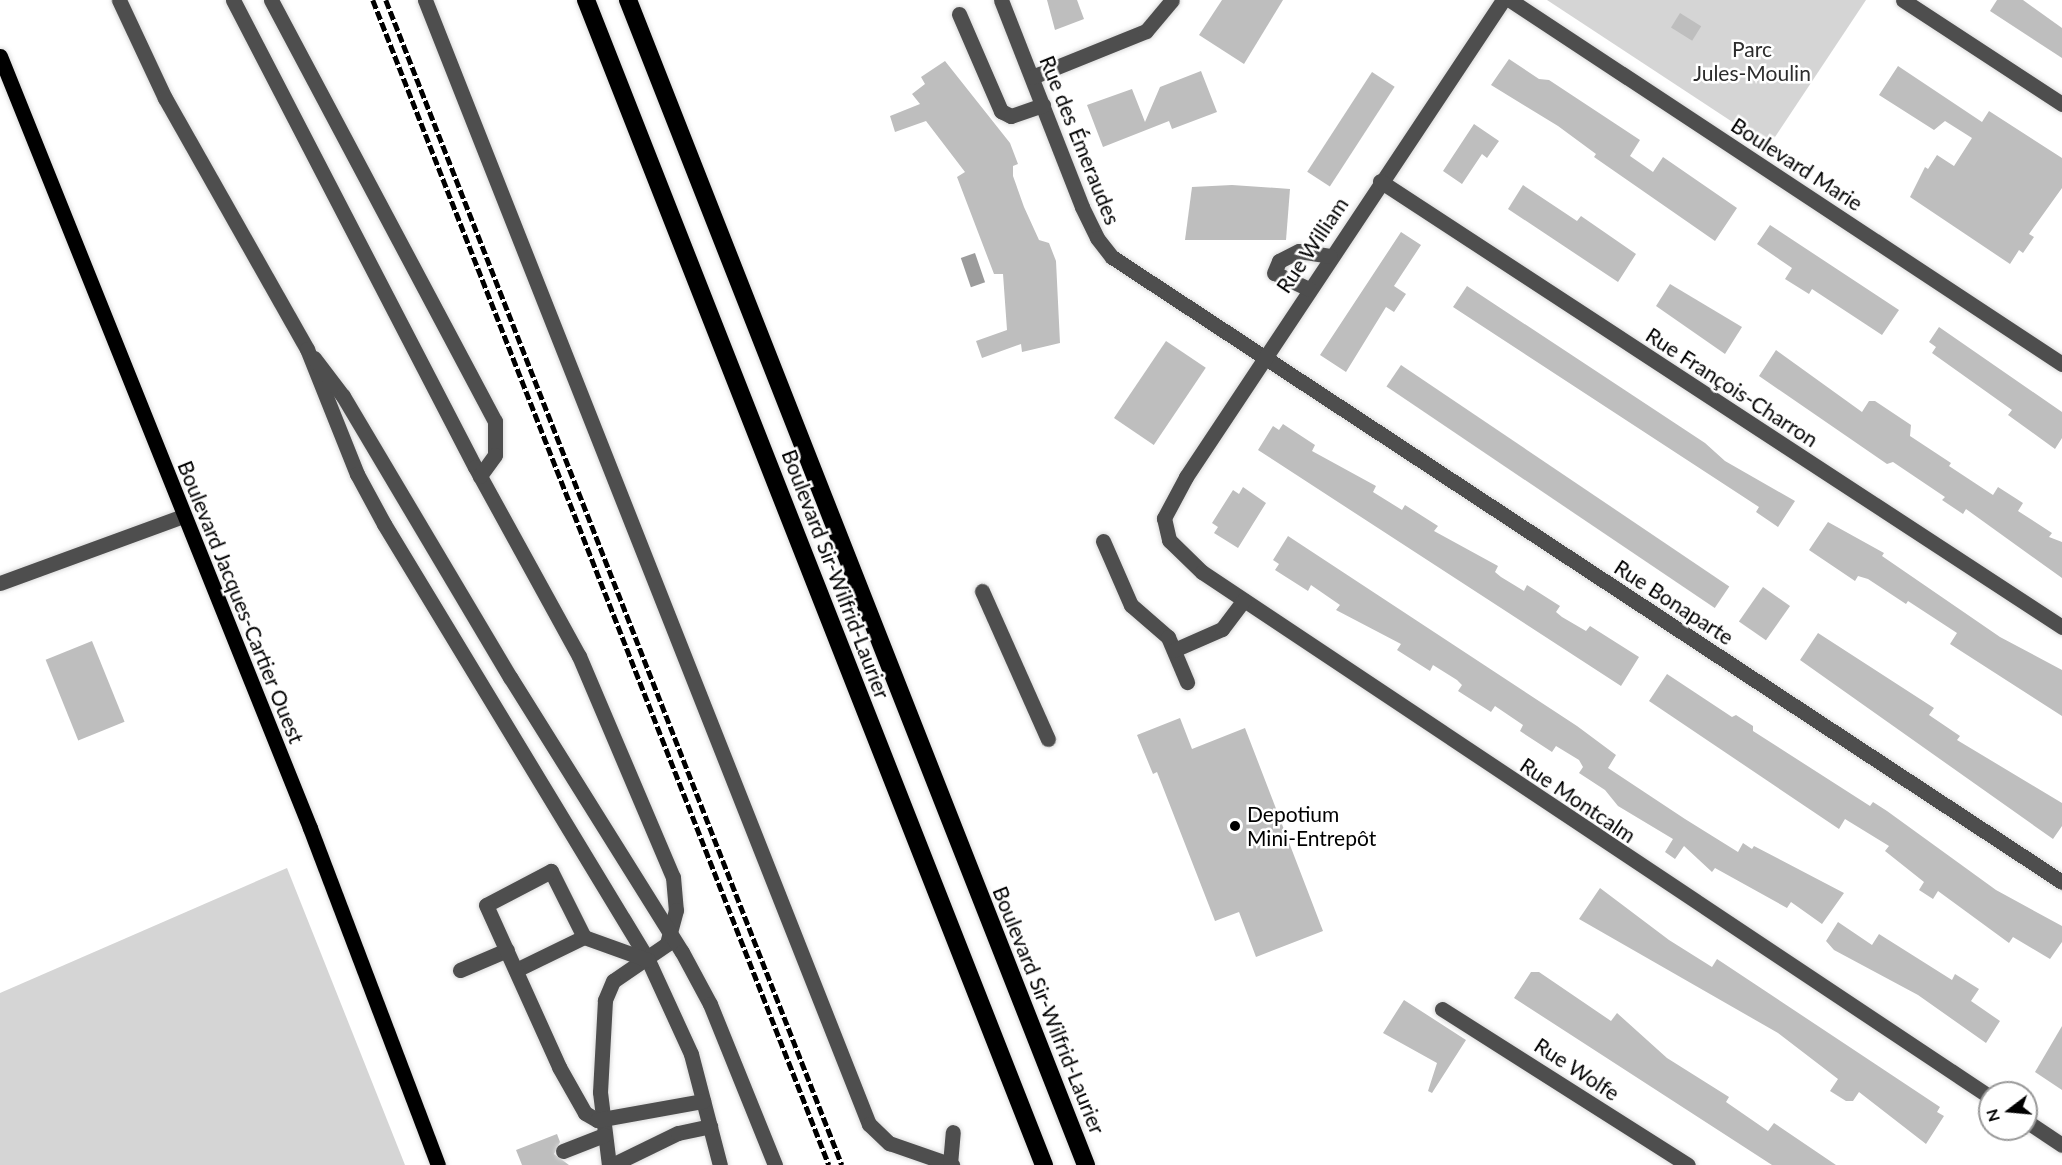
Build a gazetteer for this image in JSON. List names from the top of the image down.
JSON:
{
  "streets": {
    "highway": ["Boulevard Sir-Wilfrid-Laurier"],
    "main road": ["Boulevard Jacques-Cartier Ouest"],
    "street": [
      "Rue des Émeraudes",
      "Boulevard Marie",
      "Rue William",
      "Rue François-Charron",
      "Rue Bonaparte",
      "Rue Montcalm",
      "Rue Wolfe"
    ]
  },
  "crossings": [
    ["Rue des Émeraudes", "Rue William"],
    ["Rue des Émeraudes", "Rue Bonaparte"],
    ["Rue William", "Rue François-Charron"],
    ["Rue William", "Rue Bonaparte"],
    ["Rue William", "Rue Montcalm"]
  ],
  "parks": ["Parc Jules-Moulin"],
  "places": ["Depotium Mini-Entrepôt"],
  "north": "left"
}
